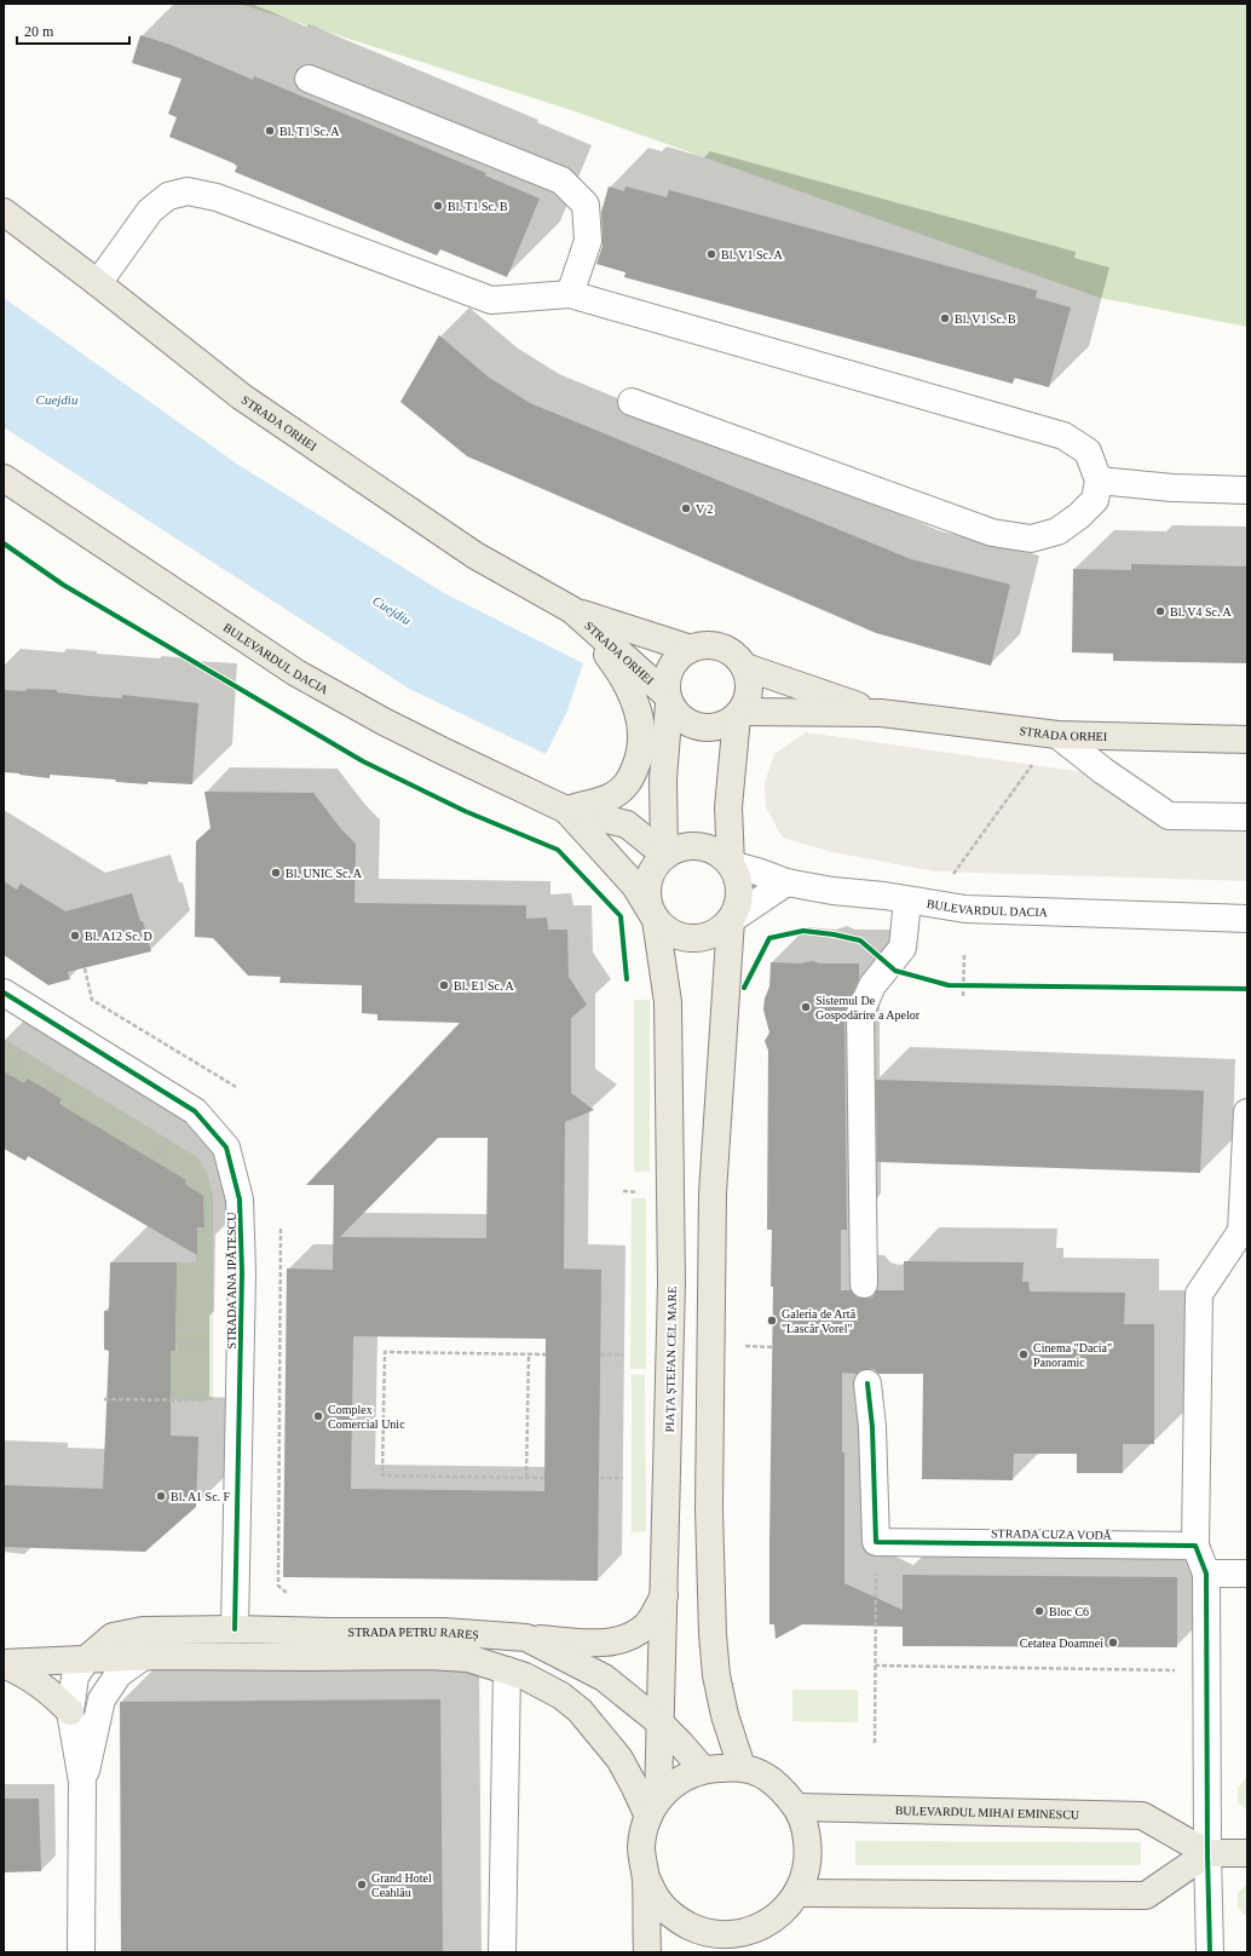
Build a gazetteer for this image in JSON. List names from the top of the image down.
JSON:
{
  "streets": {
    "main road": [
      "STRADA ORHEI",
      "BULEVARDUL DACIA",
      "PIAȚA ȘTEFAN CEL MARE",
      "STRADA PETRU RAREȘ",
      "BULEVARDUL MIHAI EMINESCU"
    ],
    "street": ["STRADA ANA IPĂTESCU", "STRADA CUZA VODĂ"]
  },
  "crossings": [
    ["BULEVARDUL DACIA", "PIAȚA ȘTEFAN CEL MARE"],
    ["STRADA ANA IPĂTESCU", "STRADA PETRU RAREȘ"],
    ["PIAȚA ȘTEFAN CEL MARE", "STRADA PETRU RAREȘ"],
    ["PIAȚA ȘTEFAN CEL MARE", "BULEVARDUL MIHAI EMINESCU"],
    ["STRADA PETRU RAREȘ", "BULEVARDUL MIHAI EMINESCU"]
  ],
  "water": ["Cuejdiu"],
  "places": [
    "Bl. T1 Sc. A",
    "Bl. T1 Sc. B",
    "Bl. V1 Sc. A",
    "Bl. V1 Sc. B",
    "V 2",
    "Bl. V4 Sc. A",
    "Bl. UNIC Sc. A",
    "Bl. A12 Sc. D",
    "Bl. E1 Sc. A",
    "Sistemul De Gospodărire a Apelor",
    "Galeria de Artă \"Lascăr Vorel\"",
    "Cinema \"Dacia\" Panoramic",
    "Complex Comercial Unic",
    "Bl. A1 Sc. F",
    "Bloc C6",
    "Cetatea Doamnei",
    "Grand Hotel Ceahlău"
  ],
  "scale_bar": "20 m"
}
